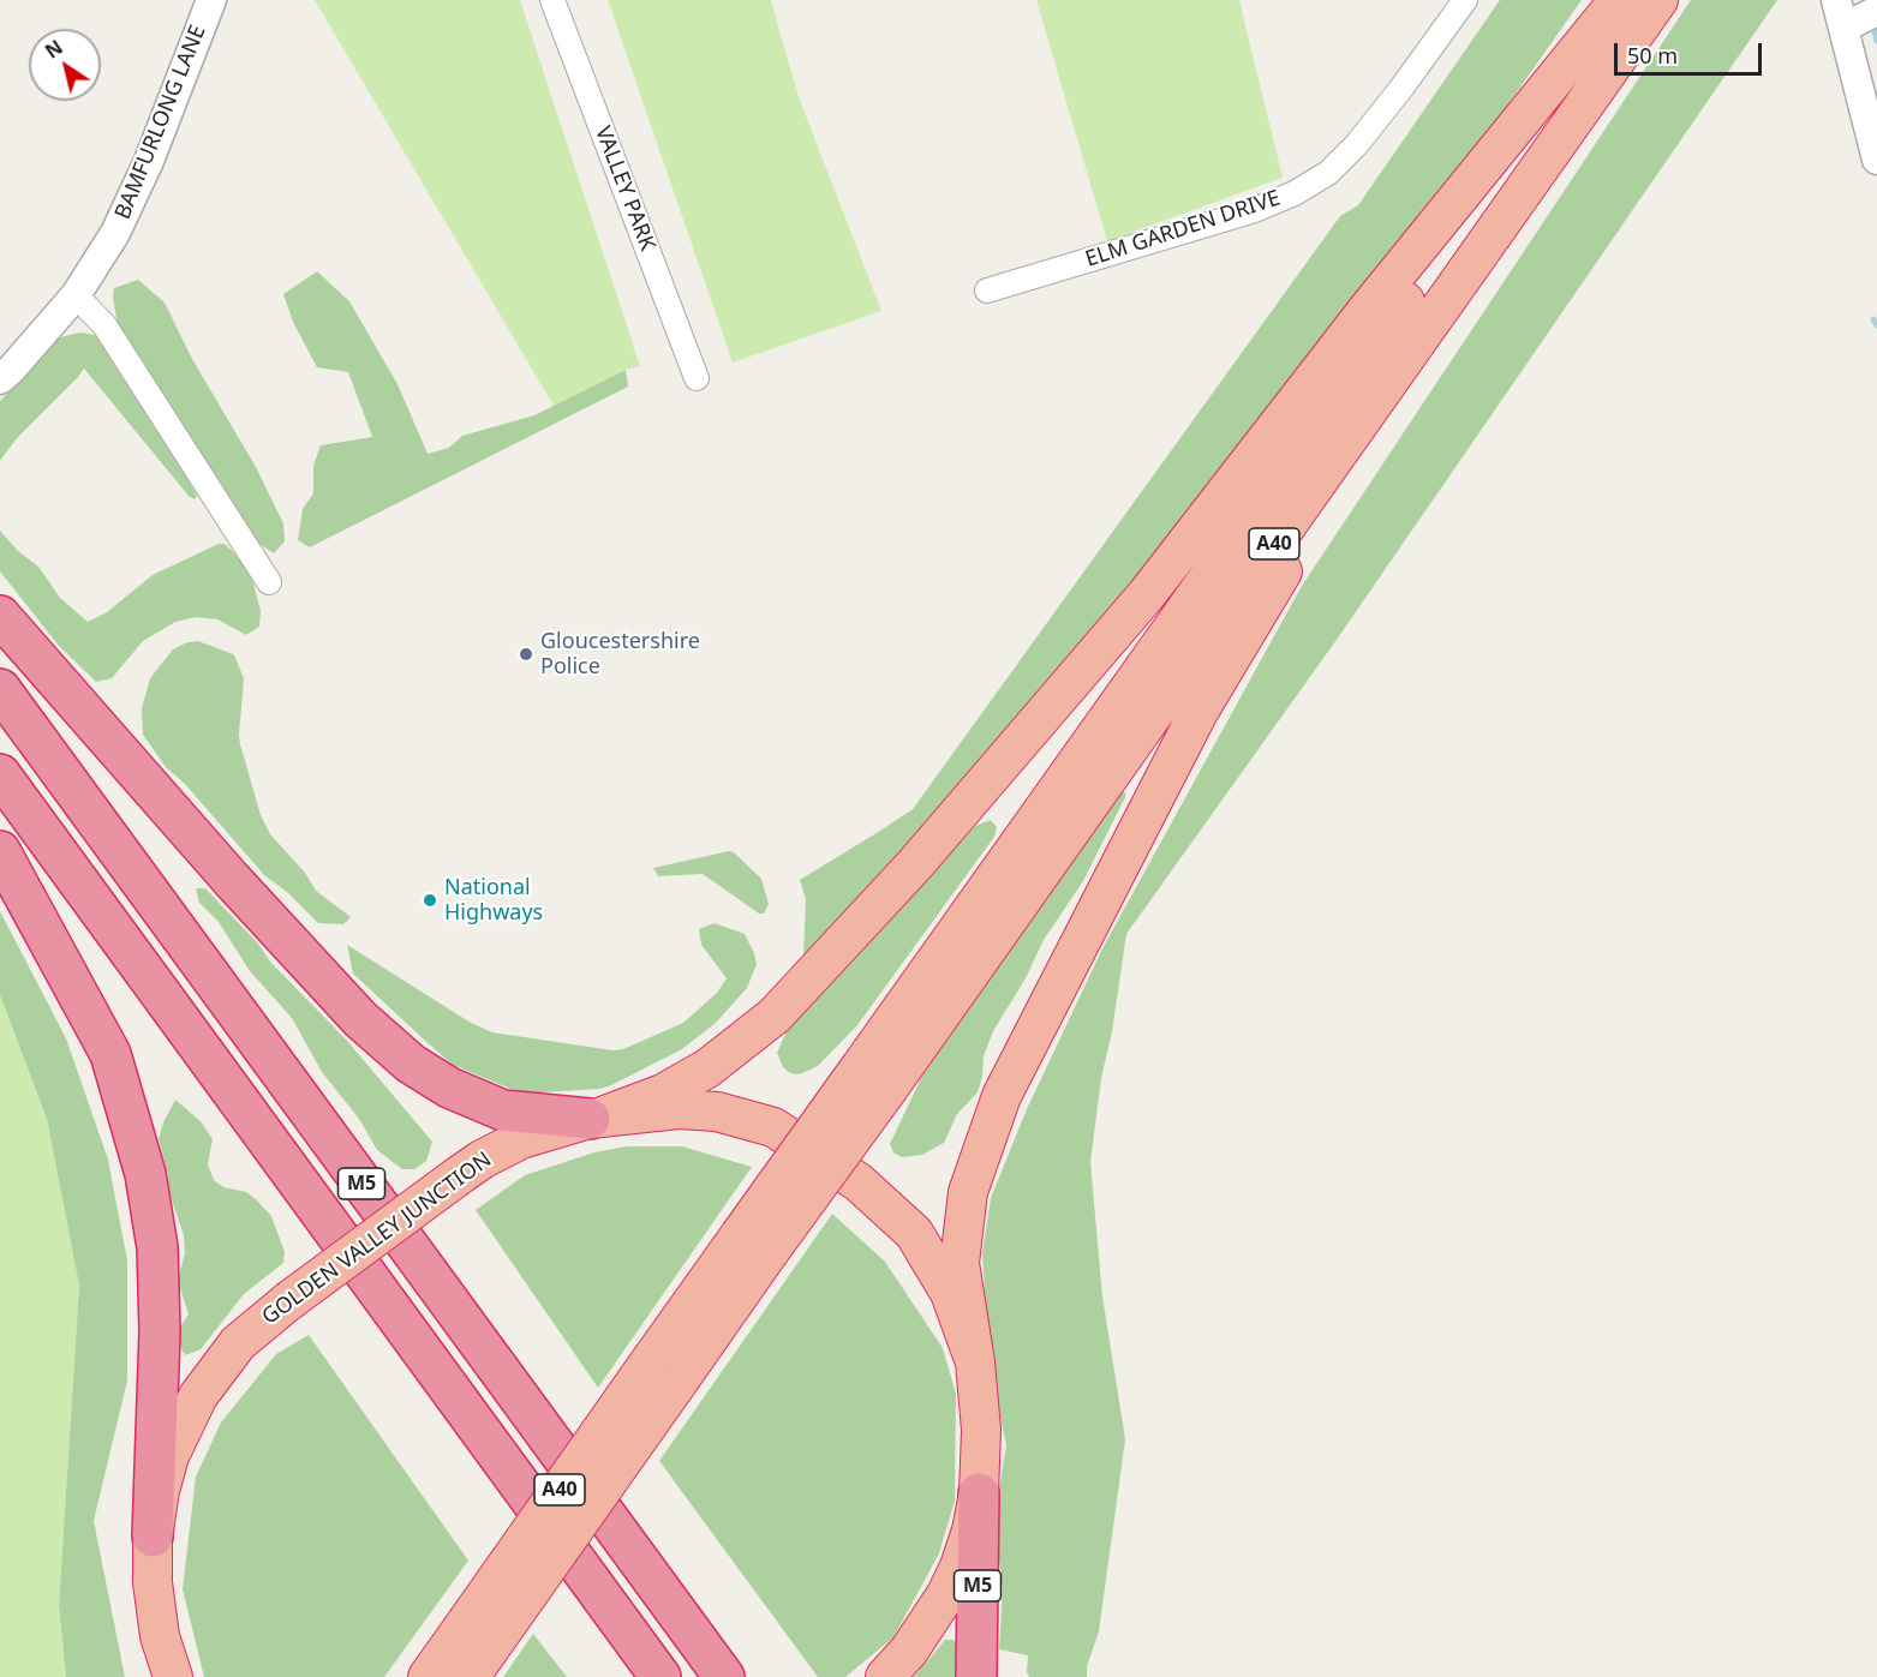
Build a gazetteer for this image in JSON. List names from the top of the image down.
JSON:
{
  "streets": {
    "highway": ["A40", "M5", "GOLDEN VALLEY JUNCTION"],
    "street": ["BAMFURLONG LANE", "VALLEY PARK", "ELM GARDEN DRIVE"]
  },
  "crossings": [
    ["M5", "GOLDEN VALLEY JUNCTION"]
  ],
  "places": ["Gloucestershire Police", "National Highways"],
  "scale_bar": "50 m",
  "north": "top left"
}
